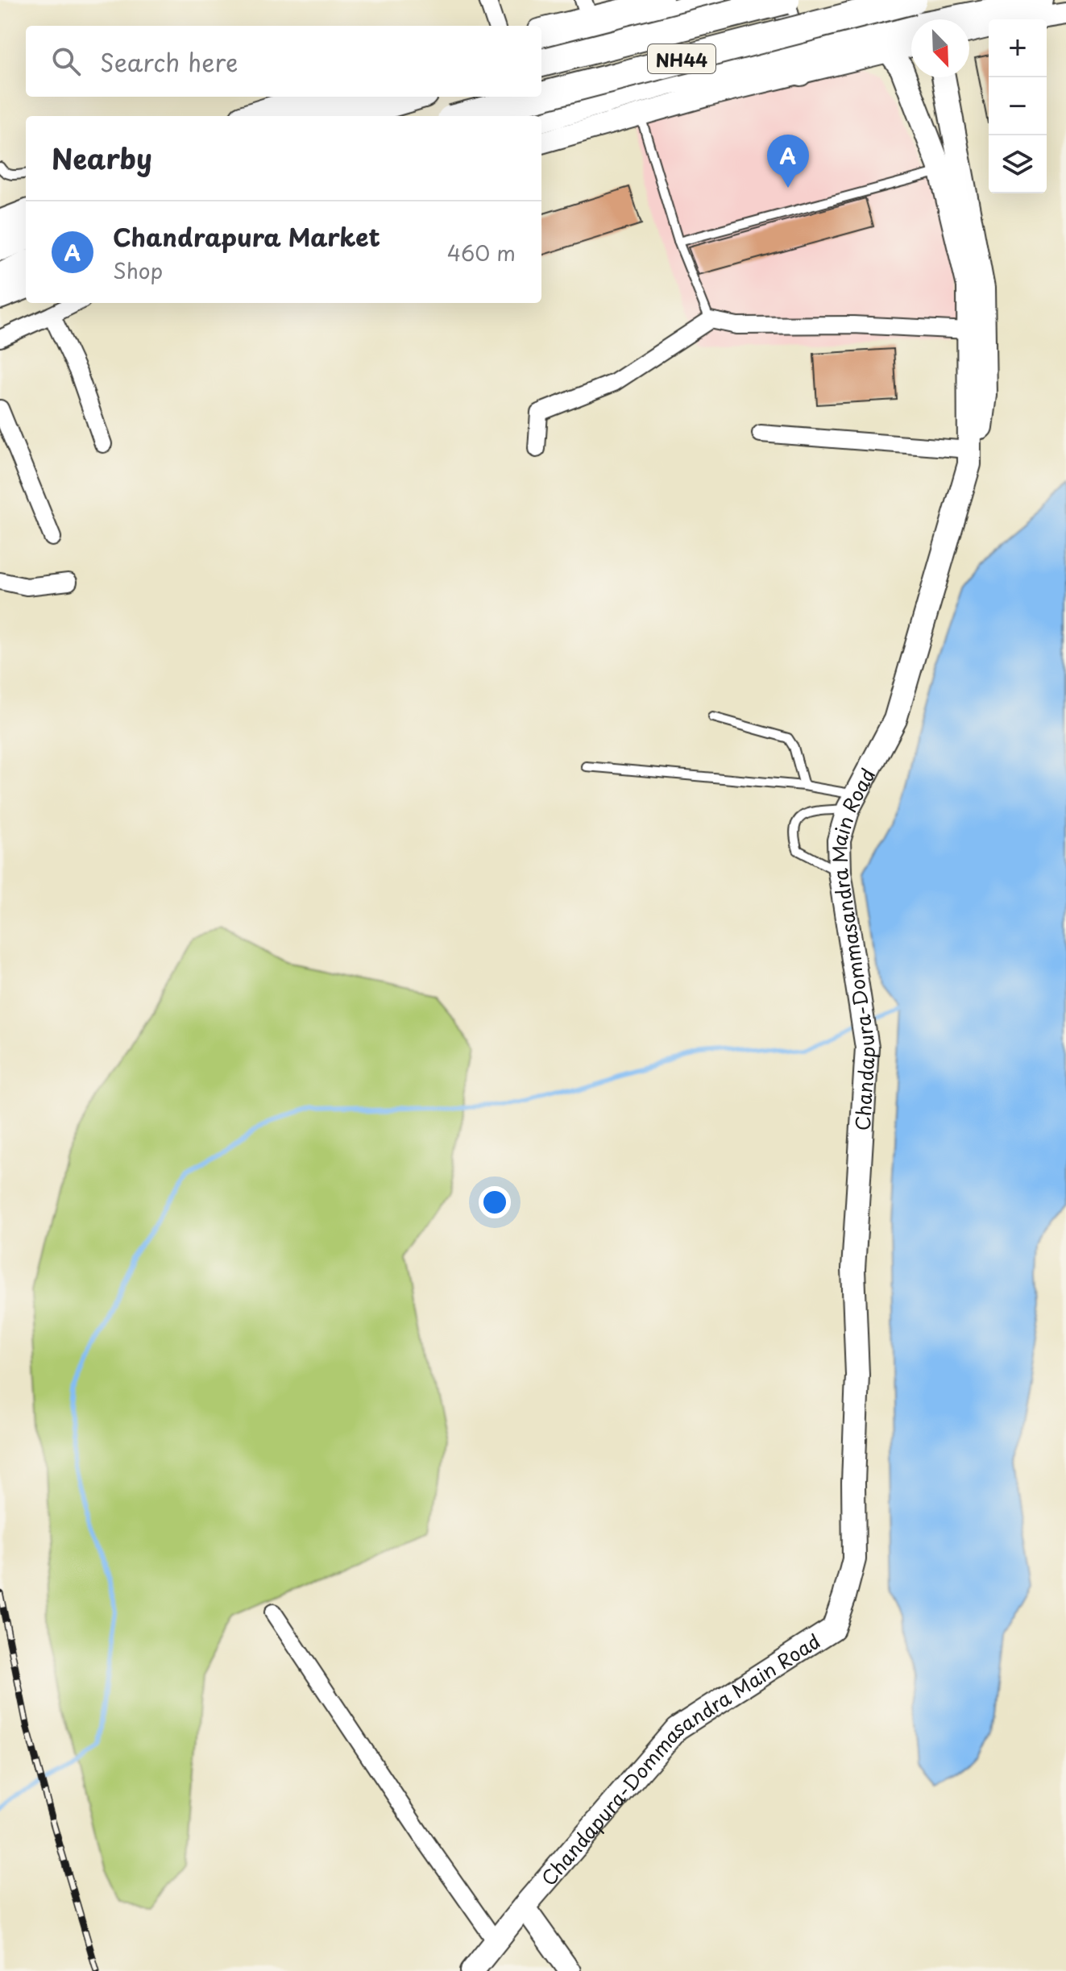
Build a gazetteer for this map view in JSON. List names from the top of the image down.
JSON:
{
  "streets": {
    "highway": ["NH44"],
    "main road": ["Chandapura-Dommasandra Main Road"]
  },
  "north": "bottom right",
  "page": {
    "map_buttons": ["+", "−"],
    "search": "Search here",
    "heading": "Nearby",
    "pins": "A",
    "list": [
      {
        "mark": "A",
        "name": "Chandrapura Market",
        "note": "Shop",
        "value": "460 m"
      }
    ]
  }
}
